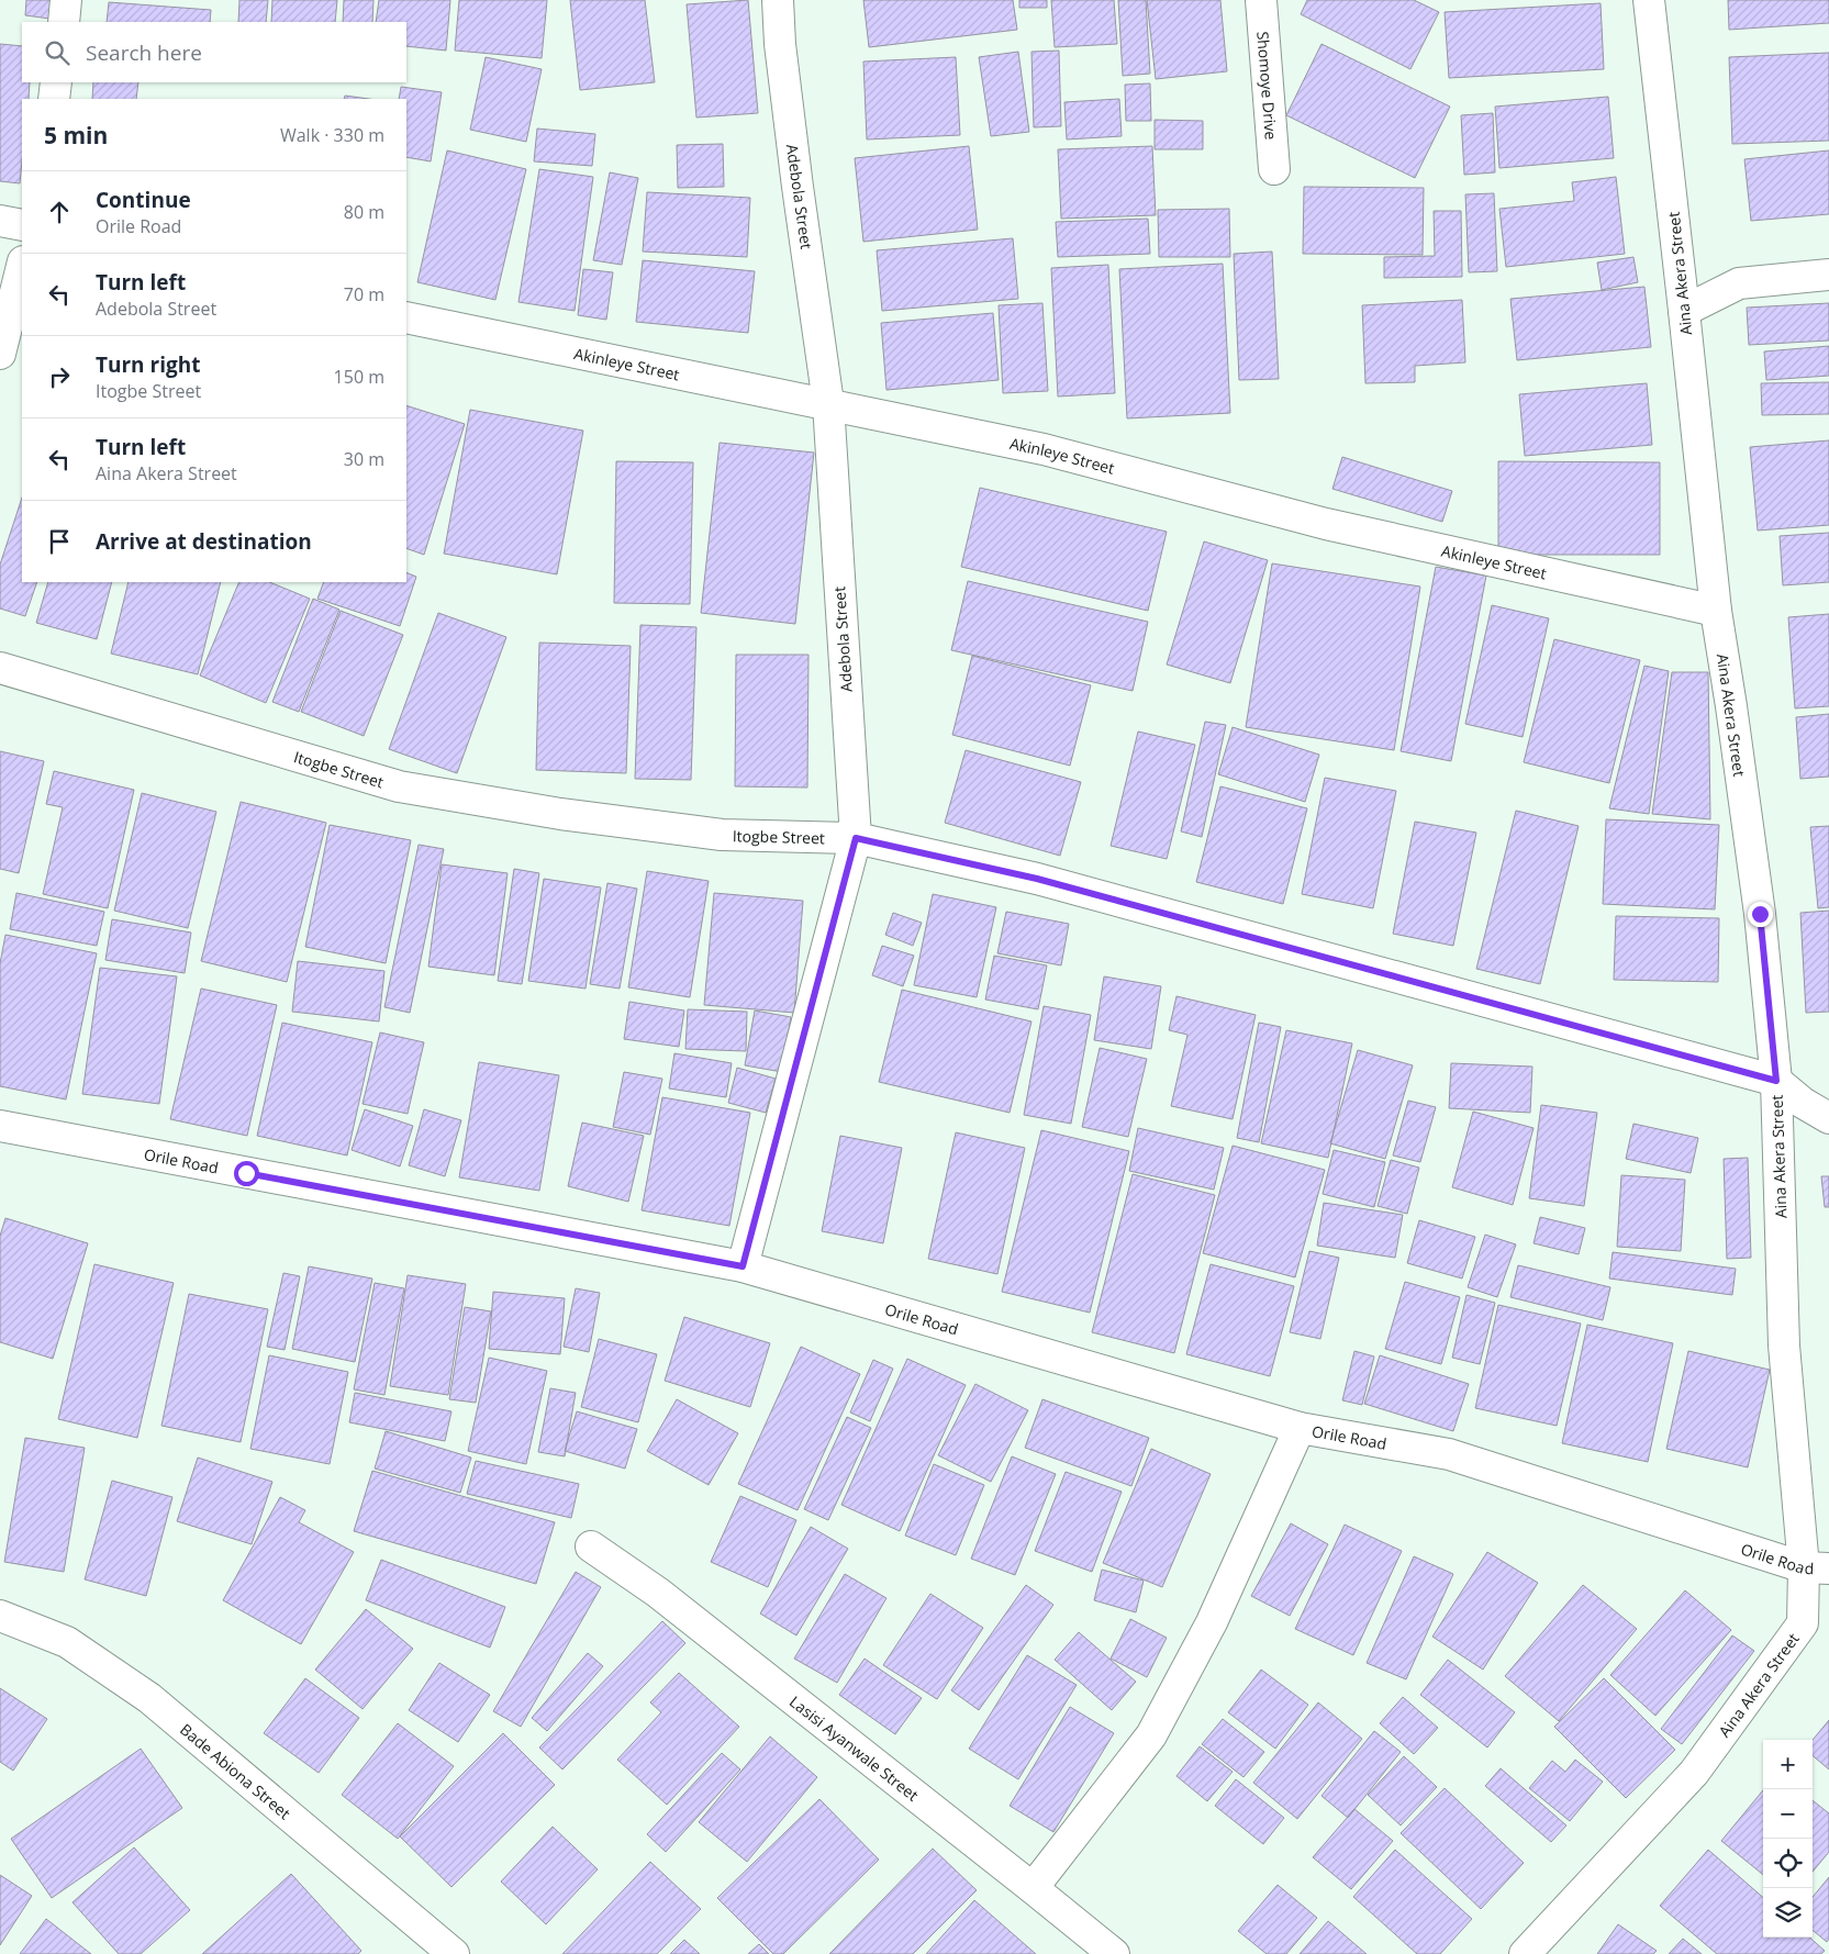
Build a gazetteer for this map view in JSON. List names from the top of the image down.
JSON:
{
  "streets": {
    "street": [
      "Shomoye Drive",
      "Adebola Street",
      "Aina Akera Street",
      "Akinleye Street",
      "Itogbe Street",
      "Orile Road",
      "Lasisi Ayanwale Street",
      "Bade Abiona Street"
    ]
  },
  "crossings": [
    ["Adebola Street", "Akinleye Street"],
    ["Adebola Street", "Itogbe Street"],
    ["Adebola Street", "Orile Road"],
    ["Aina Akera Street", "Akinleye Street"],
    ["Aina Akera Street", "Itogbe Street"],
    ["Aina Akera Street", "Orile Road"]
  ],
  "page": {
    "search": "Search here",
    "heading": ["5 min", "Walk · 330 m"],
    "list": [
      ["Continue", "Orile Road", "80 m"],
      ["Turn left", "Adebola Street", "70 m"],
      ["Turn right", "Itogbe Street", "150 m"],
      ["Turn left", "Aina Akera Street", "30 m"],
      "Arrive at destination"
    ],
    "map_buttons": ["+", "−"]
  }
}
